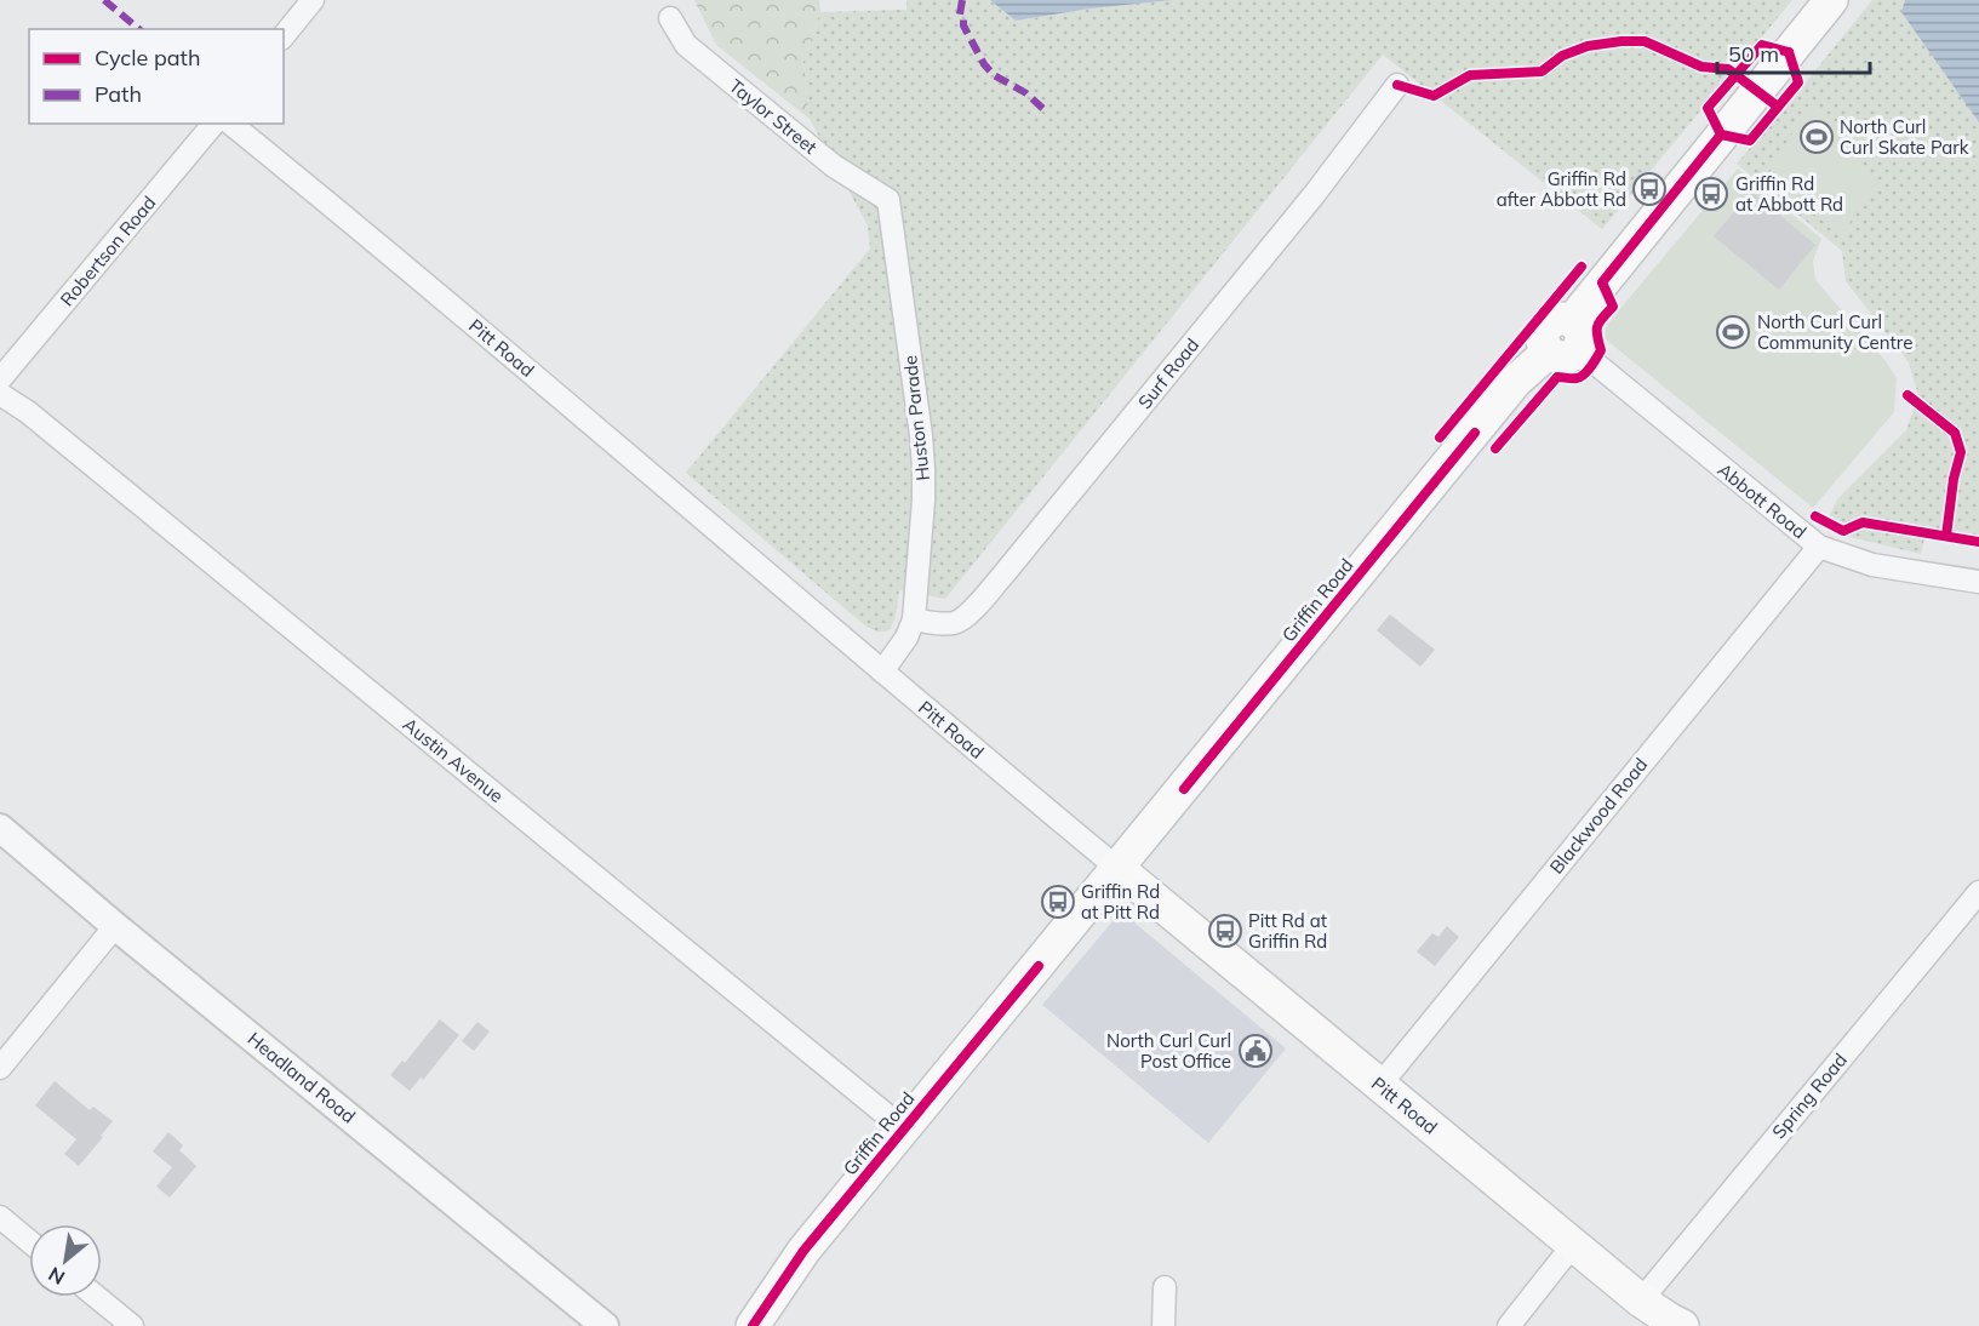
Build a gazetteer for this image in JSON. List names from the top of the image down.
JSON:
{
  "streets": {
    "main road": ["Pitt Road", "Griffin Road"],
    "street": [
      "Taylor Street",
      "Robertson Road",
      "Surf Road",
      "Huston Parade",
      "Abbott Road",
      "Austin Avenue",
      "Blackwood Road",
      "Headland Road",
      "Spring Road"
    ]
  },
  "crossings": [
    ["Taylor Street", "Huston Parade"],
    ["Pitt Road", "Huston Parade"],
    ["Pitt Road", "Griffin Road"],
    ["Pitt Road", "Blackwood Road"],
    ["Pitt Road", "Spring Road"],
    ["Surf Road", "Huston Parade"],
    ["Abbott Road", "Griffin Road"],
    ["Abbott Road", "Blackwood Road"],
    ["Griffin Road", "Austin Avenue"]
  ],
  "places": {
    "sports": ["North Curl Curl Skate Park", "North Curl Curl Community Centre"],
    "bus stop": [
      "Griffin Rd after Abbott Rd",
      "Griffin Rd at Abbott Rd",
      "Griffin Rd at Pitt Rd",
      "Pitt Rd at Griffin Rd"
    ],
    "public building": ["North Curl Curl Post Office"]
  },
  "legend": ["Cycle path", "Path"],
  "scale_bar": "50 m",
  "north": "bottom left"
}
